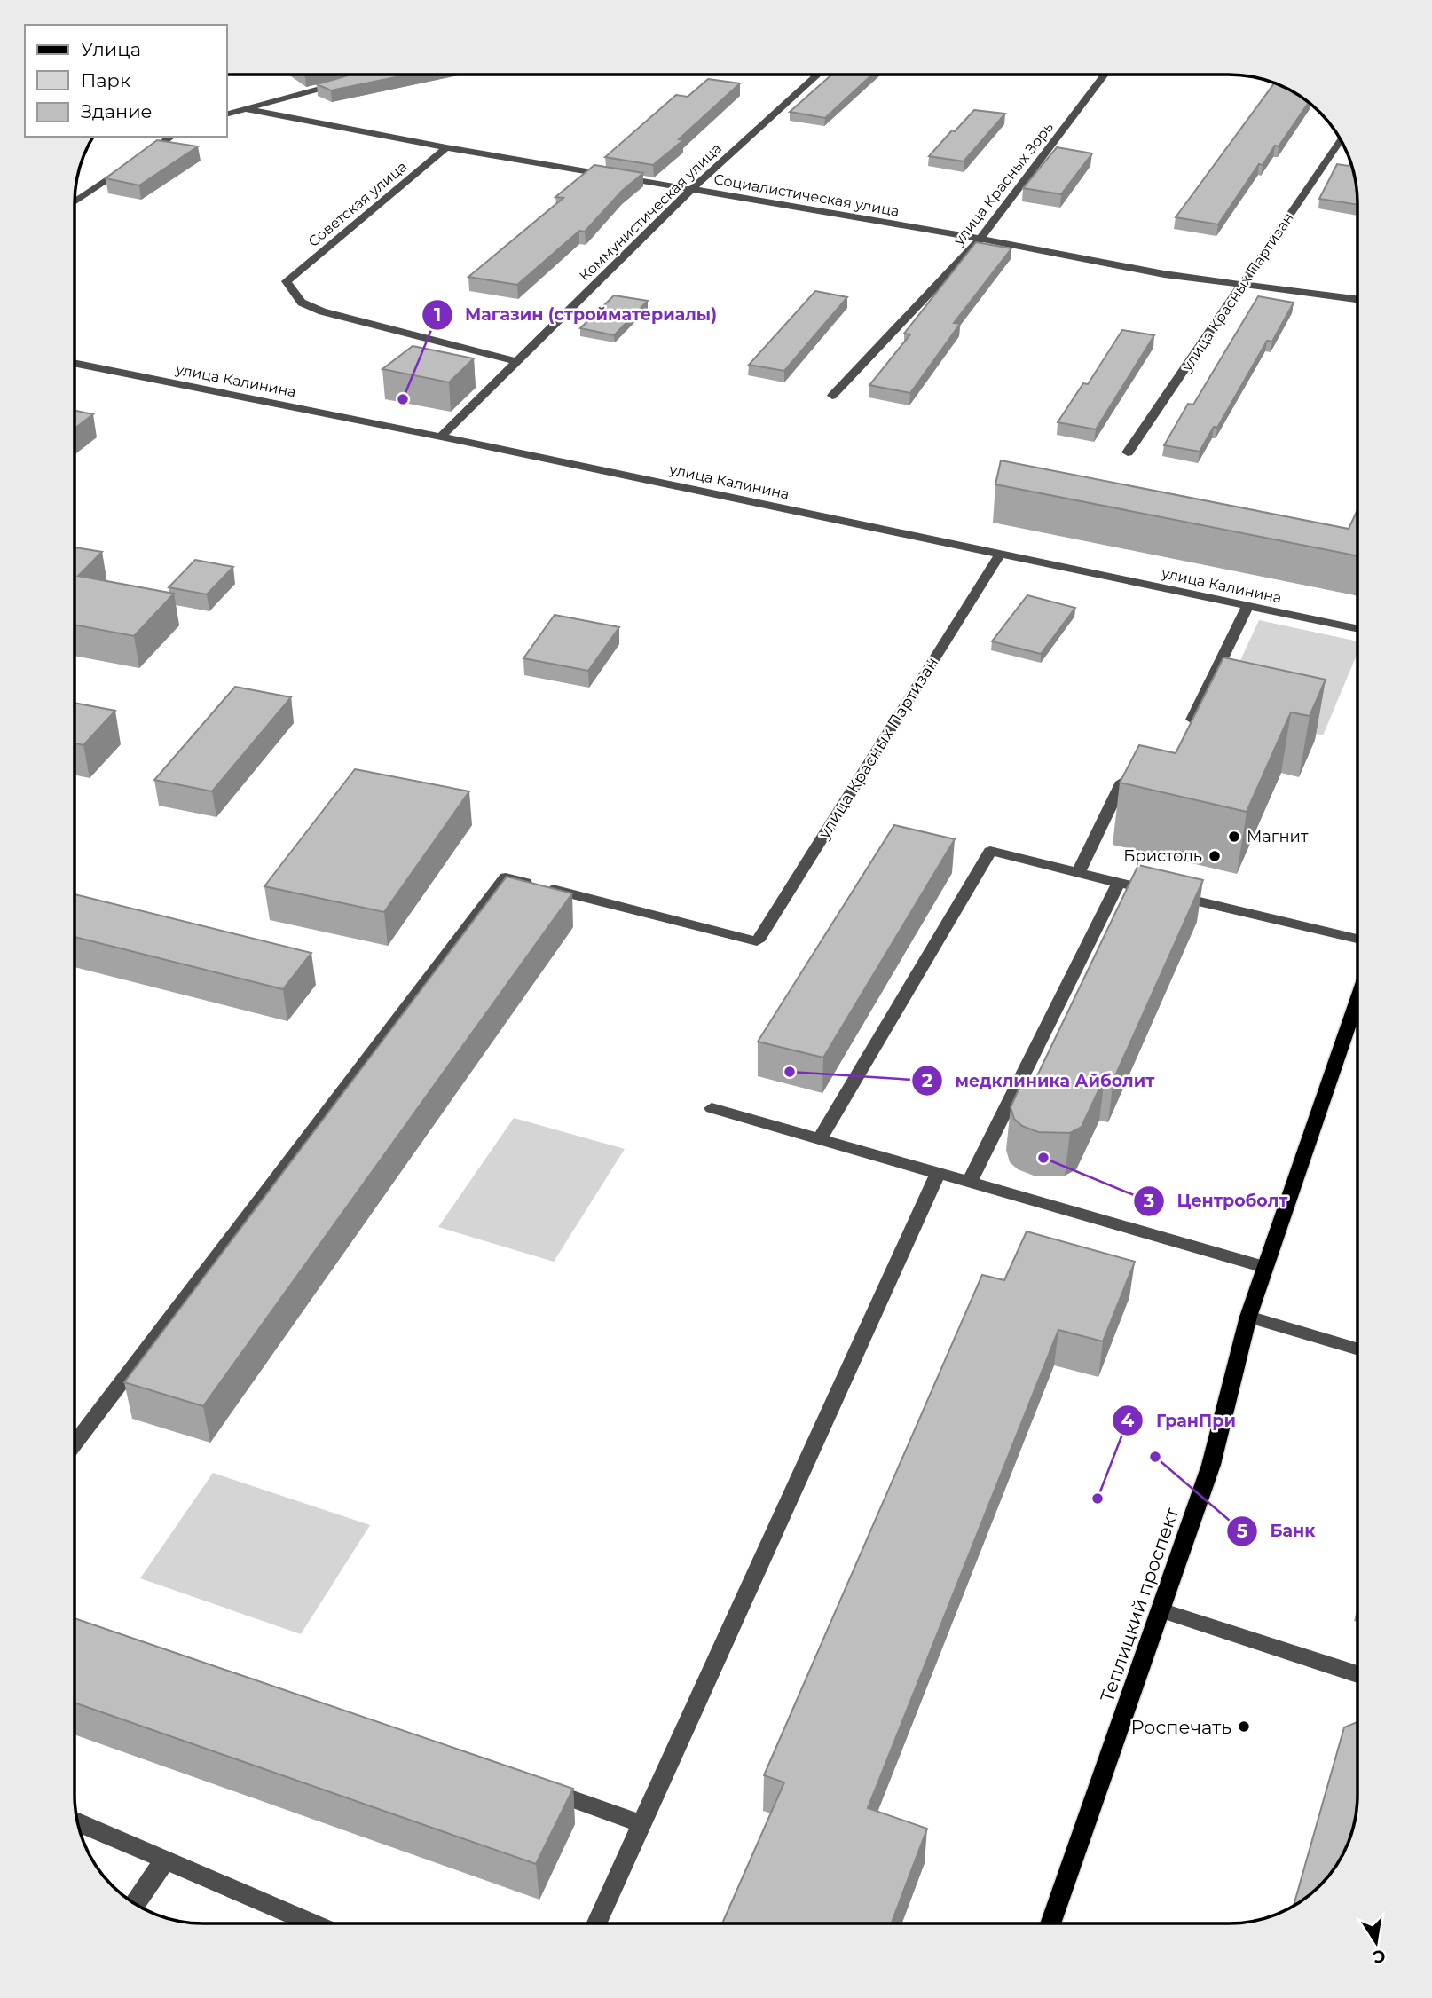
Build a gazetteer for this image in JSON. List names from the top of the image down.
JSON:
{
  "streets": {
    "main road": ["Теплицкий проспект"],
    "street": [
      "улица Красных Зорь",
      "Социалистическая улица",
      "Советская улица",
      "Коммунистическая улица",
      "улица Красных Партизан",
      "улица Калинина"
    ]
  },
  "crossings": [
    ["улица Красных Зорь", "Социалистическая улица"],
    ["Социалистическая улица", "Советская улица"],
    ["Социалистическая улица", "Коммунистическая улица"],
    ["Социалистическая улица", "улица Красных Партизан"],
    ["Советская улица", "Коммунистическая улица"],
    ["Коммунистическая улица", "улица Калинина"],
    ["улица Красных Партизан", "улица Калинина"]
  ],
  "places": [
    "Магазин (стройматериалы)",
    "Магнит",
    "Бристоль",
    "медклиника Айболит",
    "Центроболт",
    "Банк",
    "ГранПри",
    "Роспечать"
  ],
  "legend": ["Улица", "Парк", "Здание"],
  "north": "bottom"
}
